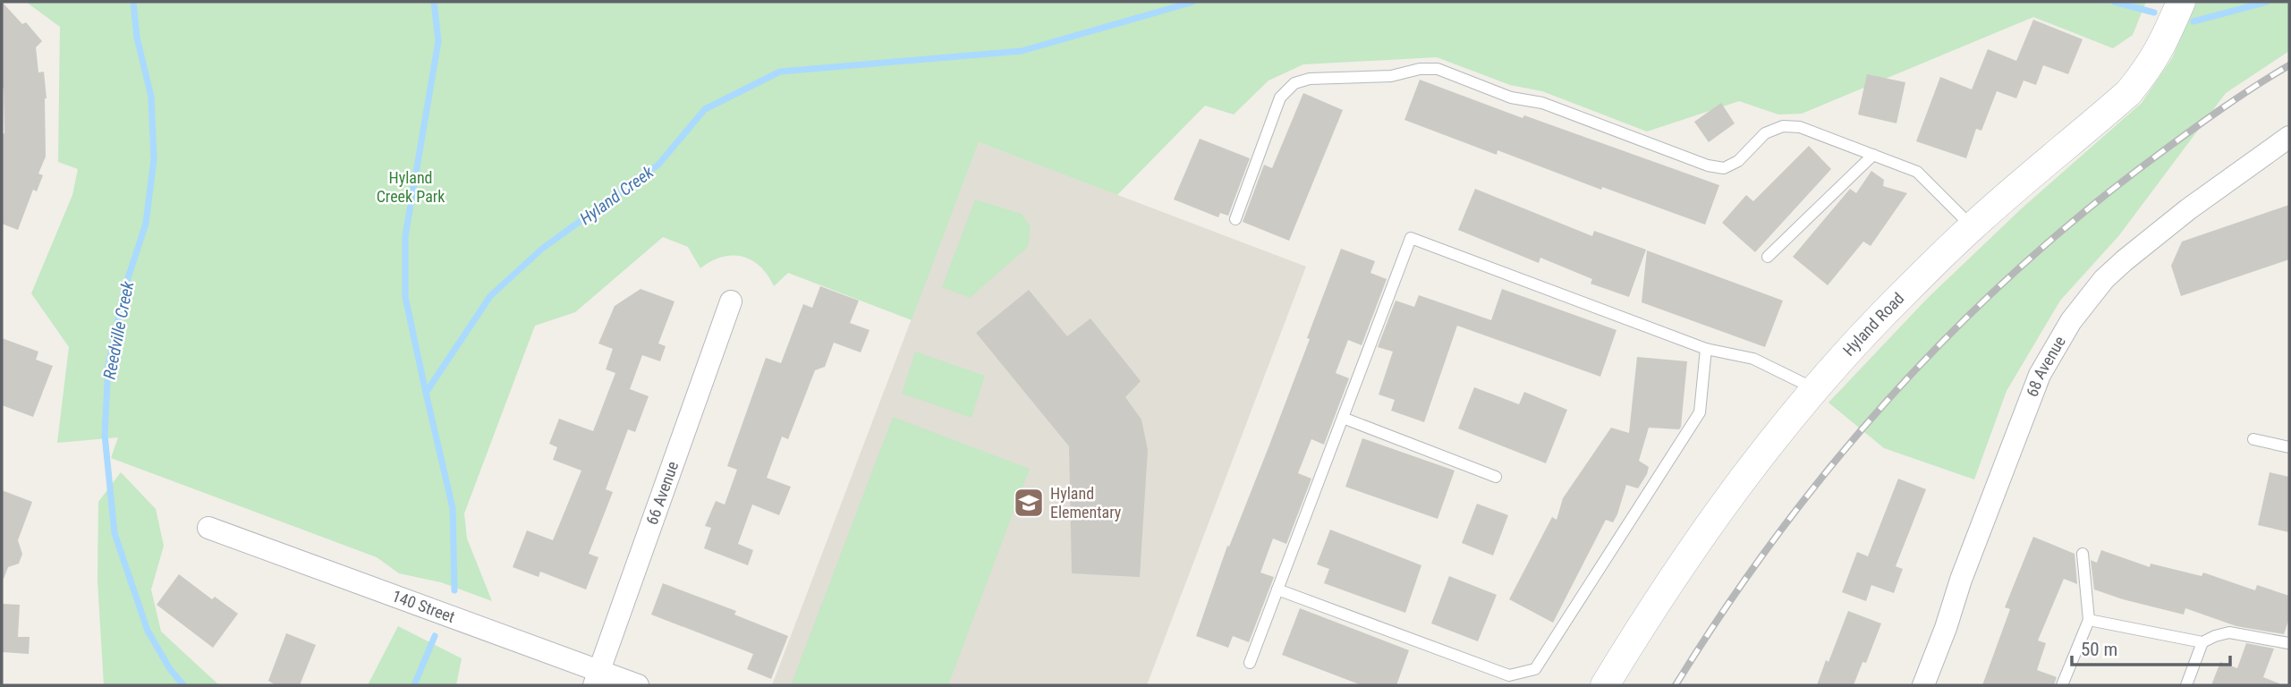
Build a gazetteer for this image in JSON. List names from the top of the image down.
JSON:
{
  "streets": {
    "street": [
      "Hyland Road",
      "68 Avenue",
      "66 Avenue",
      "140 Street"
    ]
  },
  "crossings": [
    ["66 Avenue", "140 Street"]
  ],
  "water": ["Hyland Creek", "Reedville Creek"],
  "parks": ["Hyland Creek Park"],
  "places": {
    "school or university": ["Hyland Elementary"]
  },
  "scale_bar": "50 m"
}
